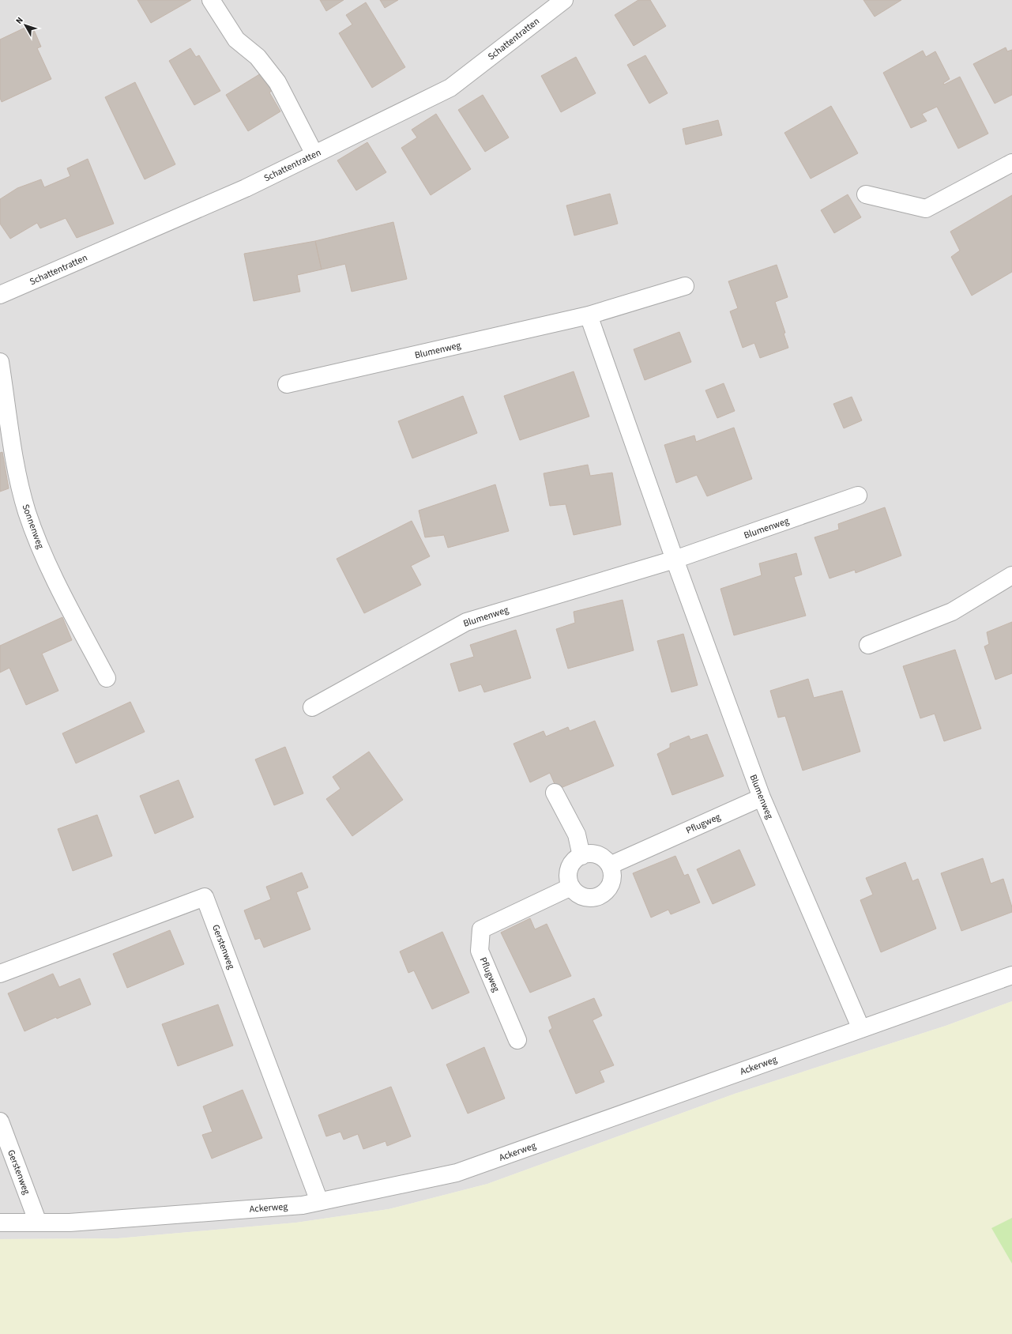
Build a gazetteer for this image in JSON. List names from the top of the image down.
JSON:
{
  "streets": {
    "street": [
      "Schattentratten",
      "Blumenweg",
      "Sonnenweg",
      "Pflugweg",
      "Gerstenweg",
      "Ackerweg"
    ]
  },
  "crossings": [
    ["Blumenweg", "Pflugweg"],
    ["Blumenweg", "Ackerweg"],
    ["Gerstenweg", "Ackerweg"]
  ],
  "north": "top left"
}
